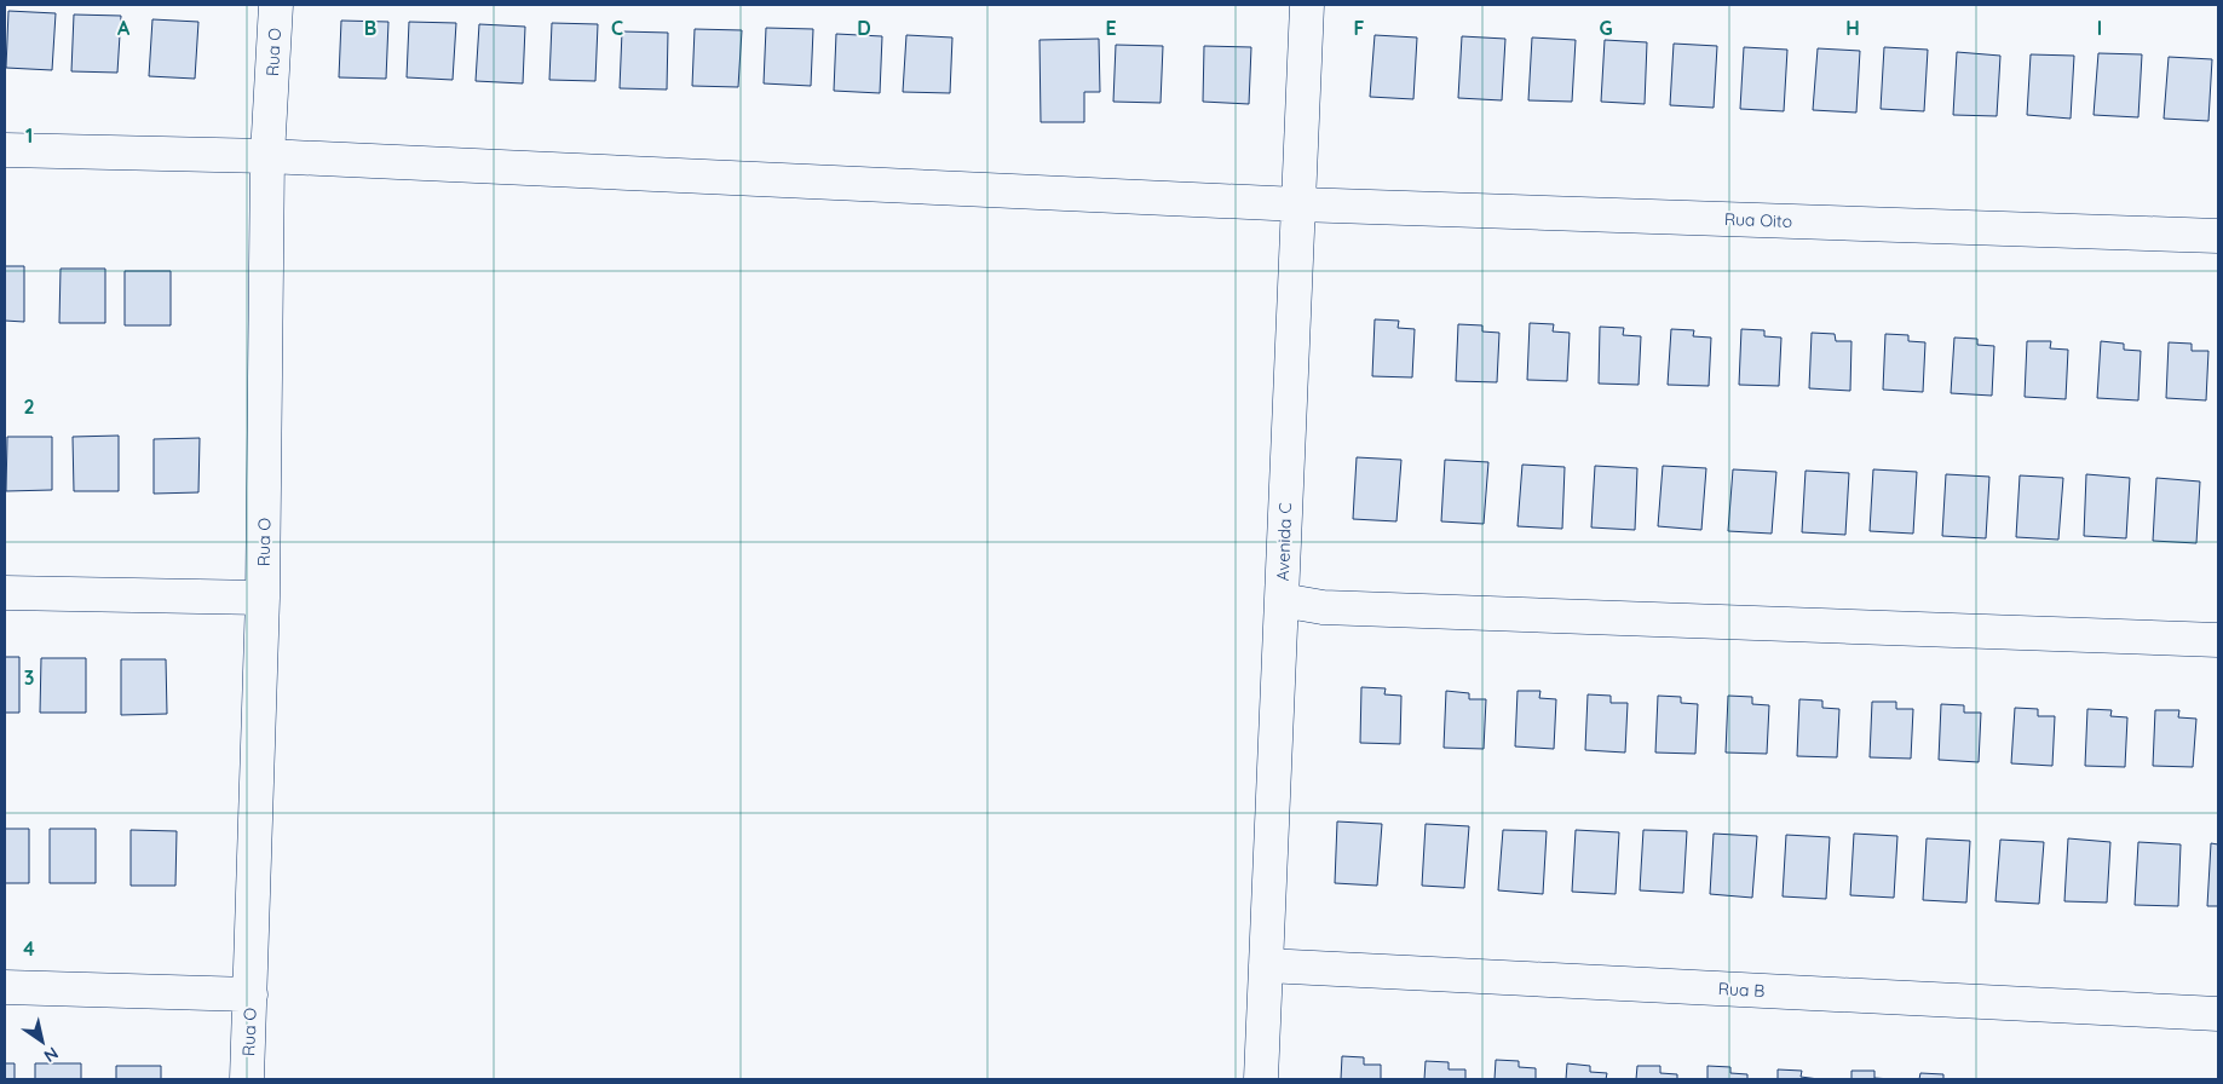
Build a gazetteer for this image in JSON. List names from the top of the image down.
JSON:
{
  "streets": {
    "street": [
      "Rua O",
      "Rua Oito",
      "Avenida C",
      "Rua B"
    ]
  },
  "crossings": [
    ["Rua O", "Rua Oito"],
    ["Rua Oito", "Avenida C"],
    ["Avenida C", "Rua B"]
  ],
  "north": "bottom right",
  "grid": {
    "columns": [
      "A",
      "B",
      "C",
      "D",
      "E",
      "F",
      "G",
      "H",
      "I"
    ],
    "rows": [
      "1",
      "2",
      "3",
      "4"
    ]
  }
}
